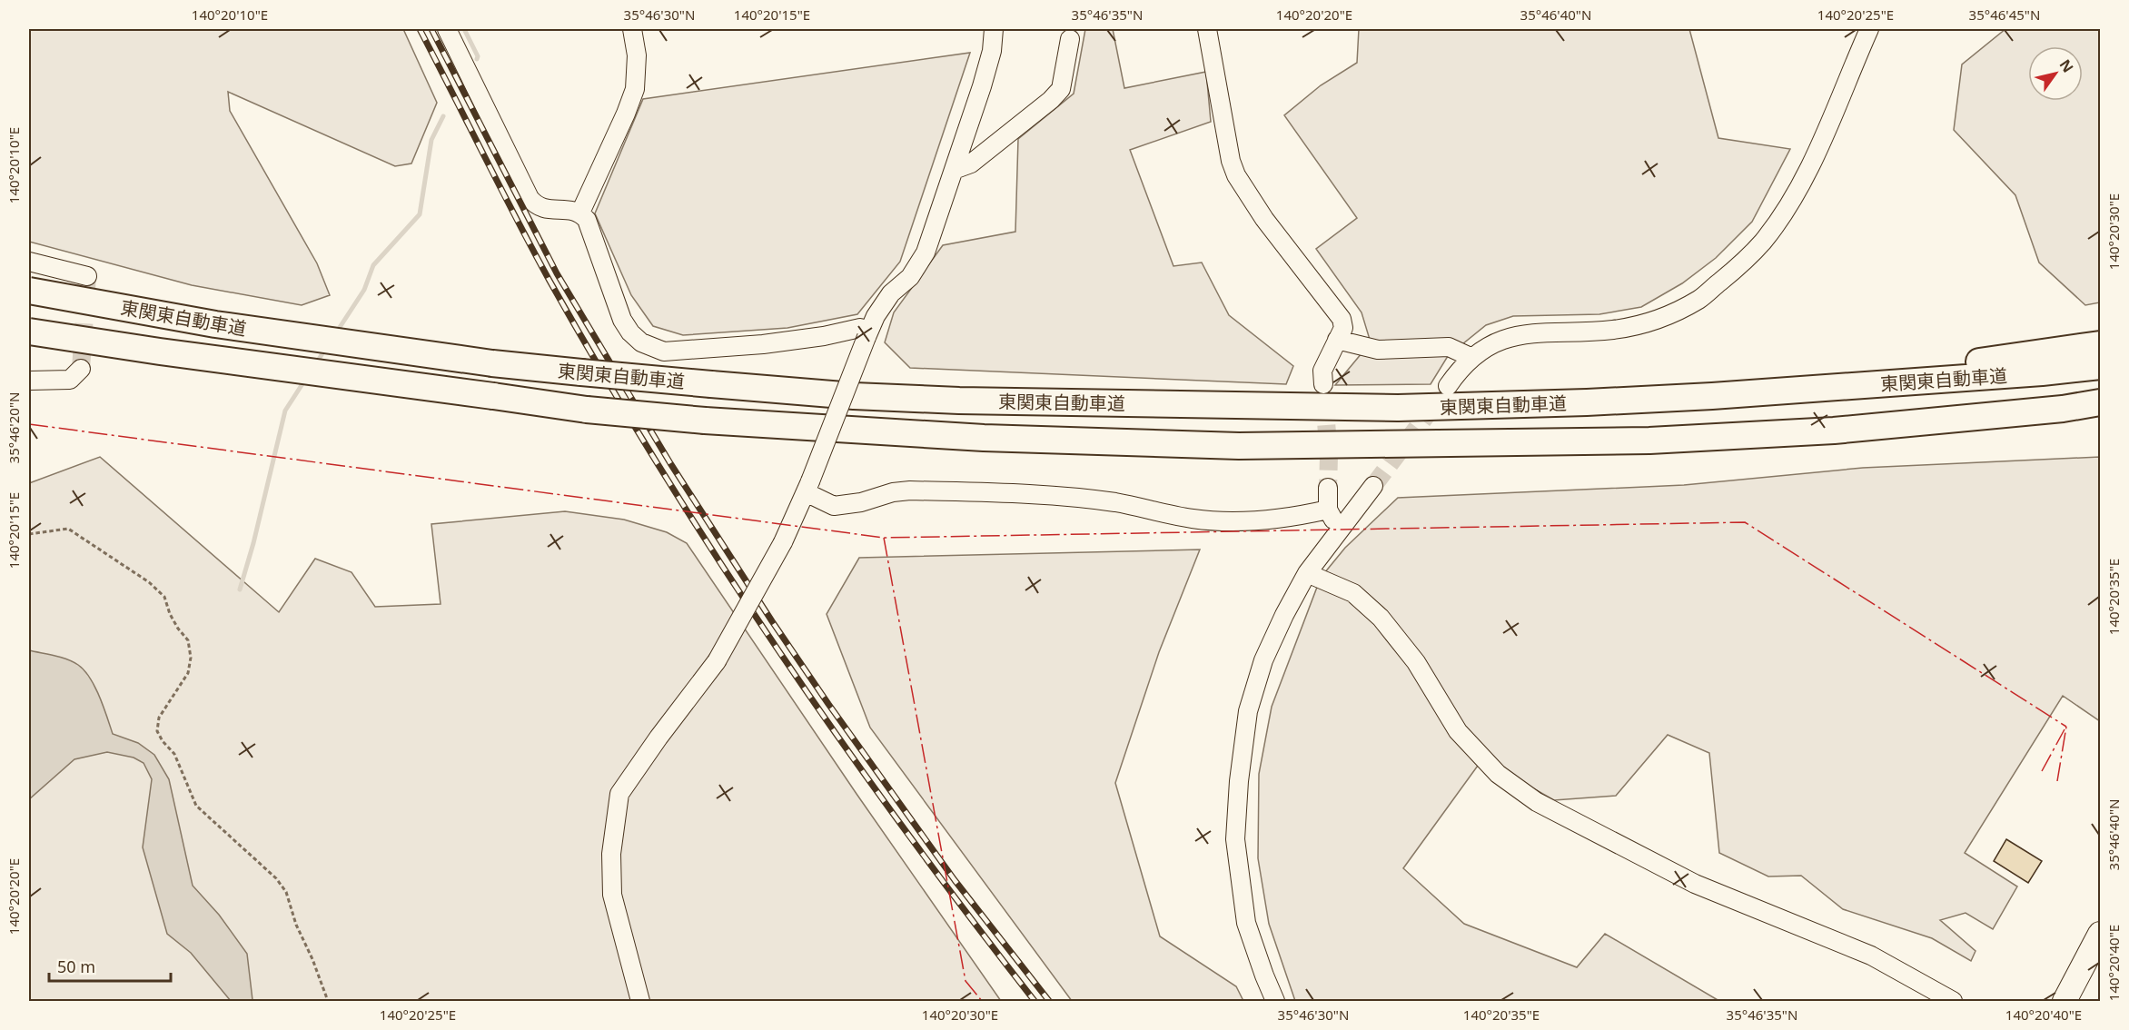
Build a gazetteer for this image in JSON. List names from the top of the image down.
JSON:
{
  "streets": {
    "highway": ["東関東自動車道"]
  },
  "scale_bar": "50 m",
  "north": "top right",
  "coordinates": [
    "140°20'10\"E",
    "35°46'30\"N",
    "140°20'15\"E",
    "35°46'35\"N",
    "140°20'20\"E",
    "35°46'40\"N",
    "140°20'25\"E",
    "35°46'45\"N",
    "140°20'30\"E",
    "35°46'20\"N",
    "140°20'35\"E",
    "140°20'40\"E"
  ]
}
